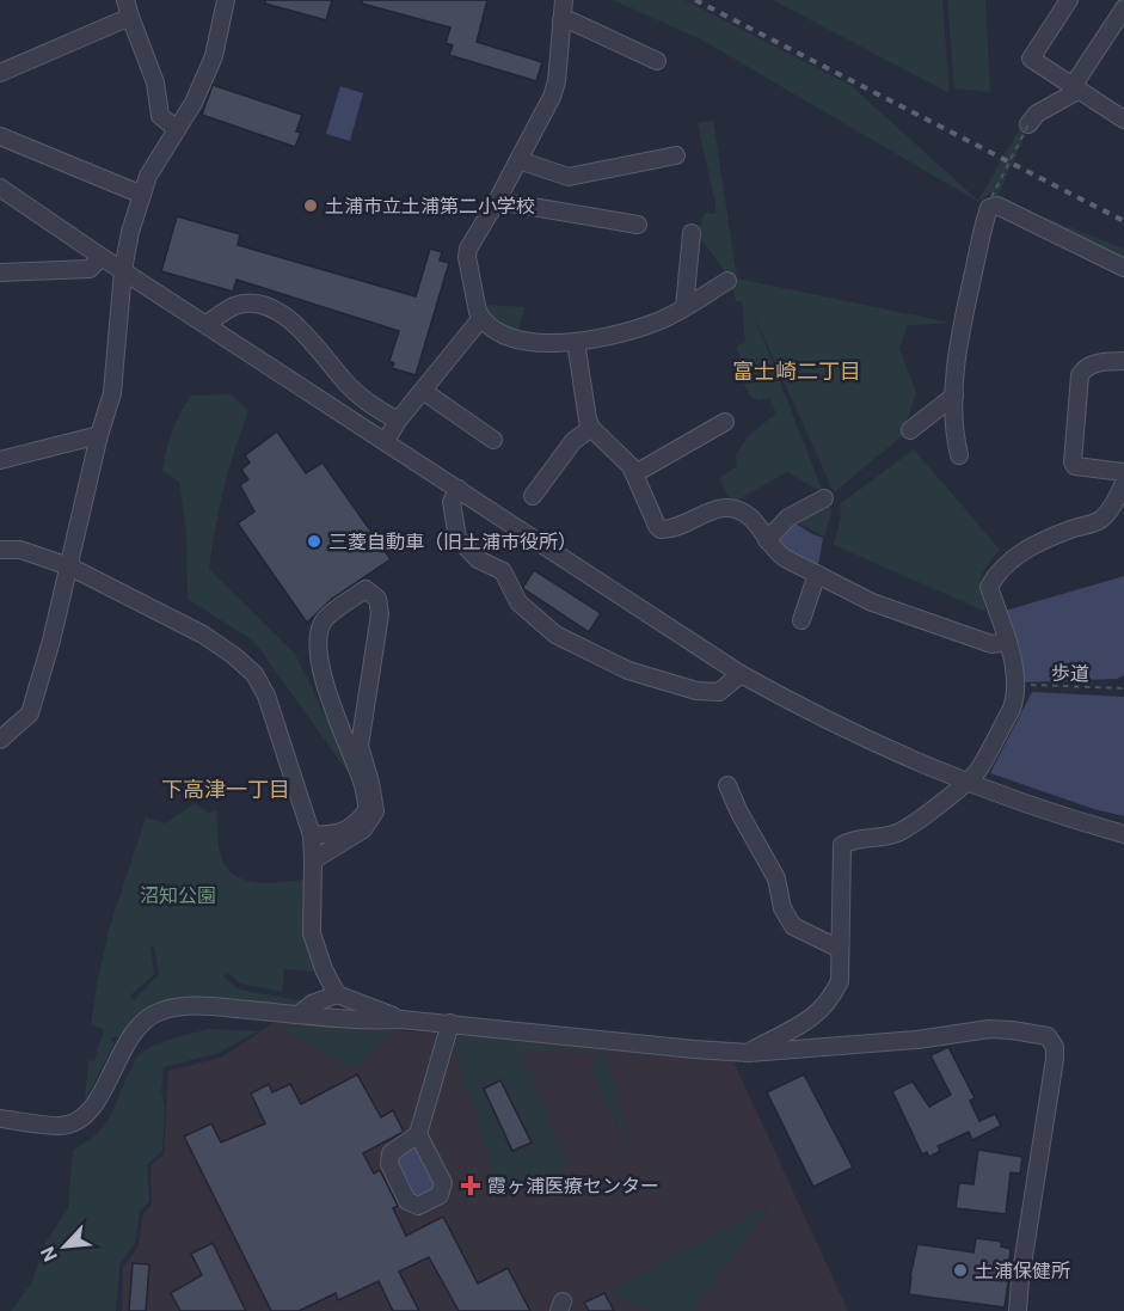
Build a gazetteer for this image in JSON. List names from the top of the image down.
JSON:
{
  "streets": {
    "path": ["歩道"]
  },
  "districts": ["富士崎二丁目", "下高津一丁目"],
  "parks": ["沼知公園"],
  "places": {
    "other": ["土浦市立土浦第二小学校", "三菱自動車（旧土浦市役所）", "土浦保健所"],
    "health": ["霞ヶ浦医療センター"]
  },
  "north": "bottom left"
}
